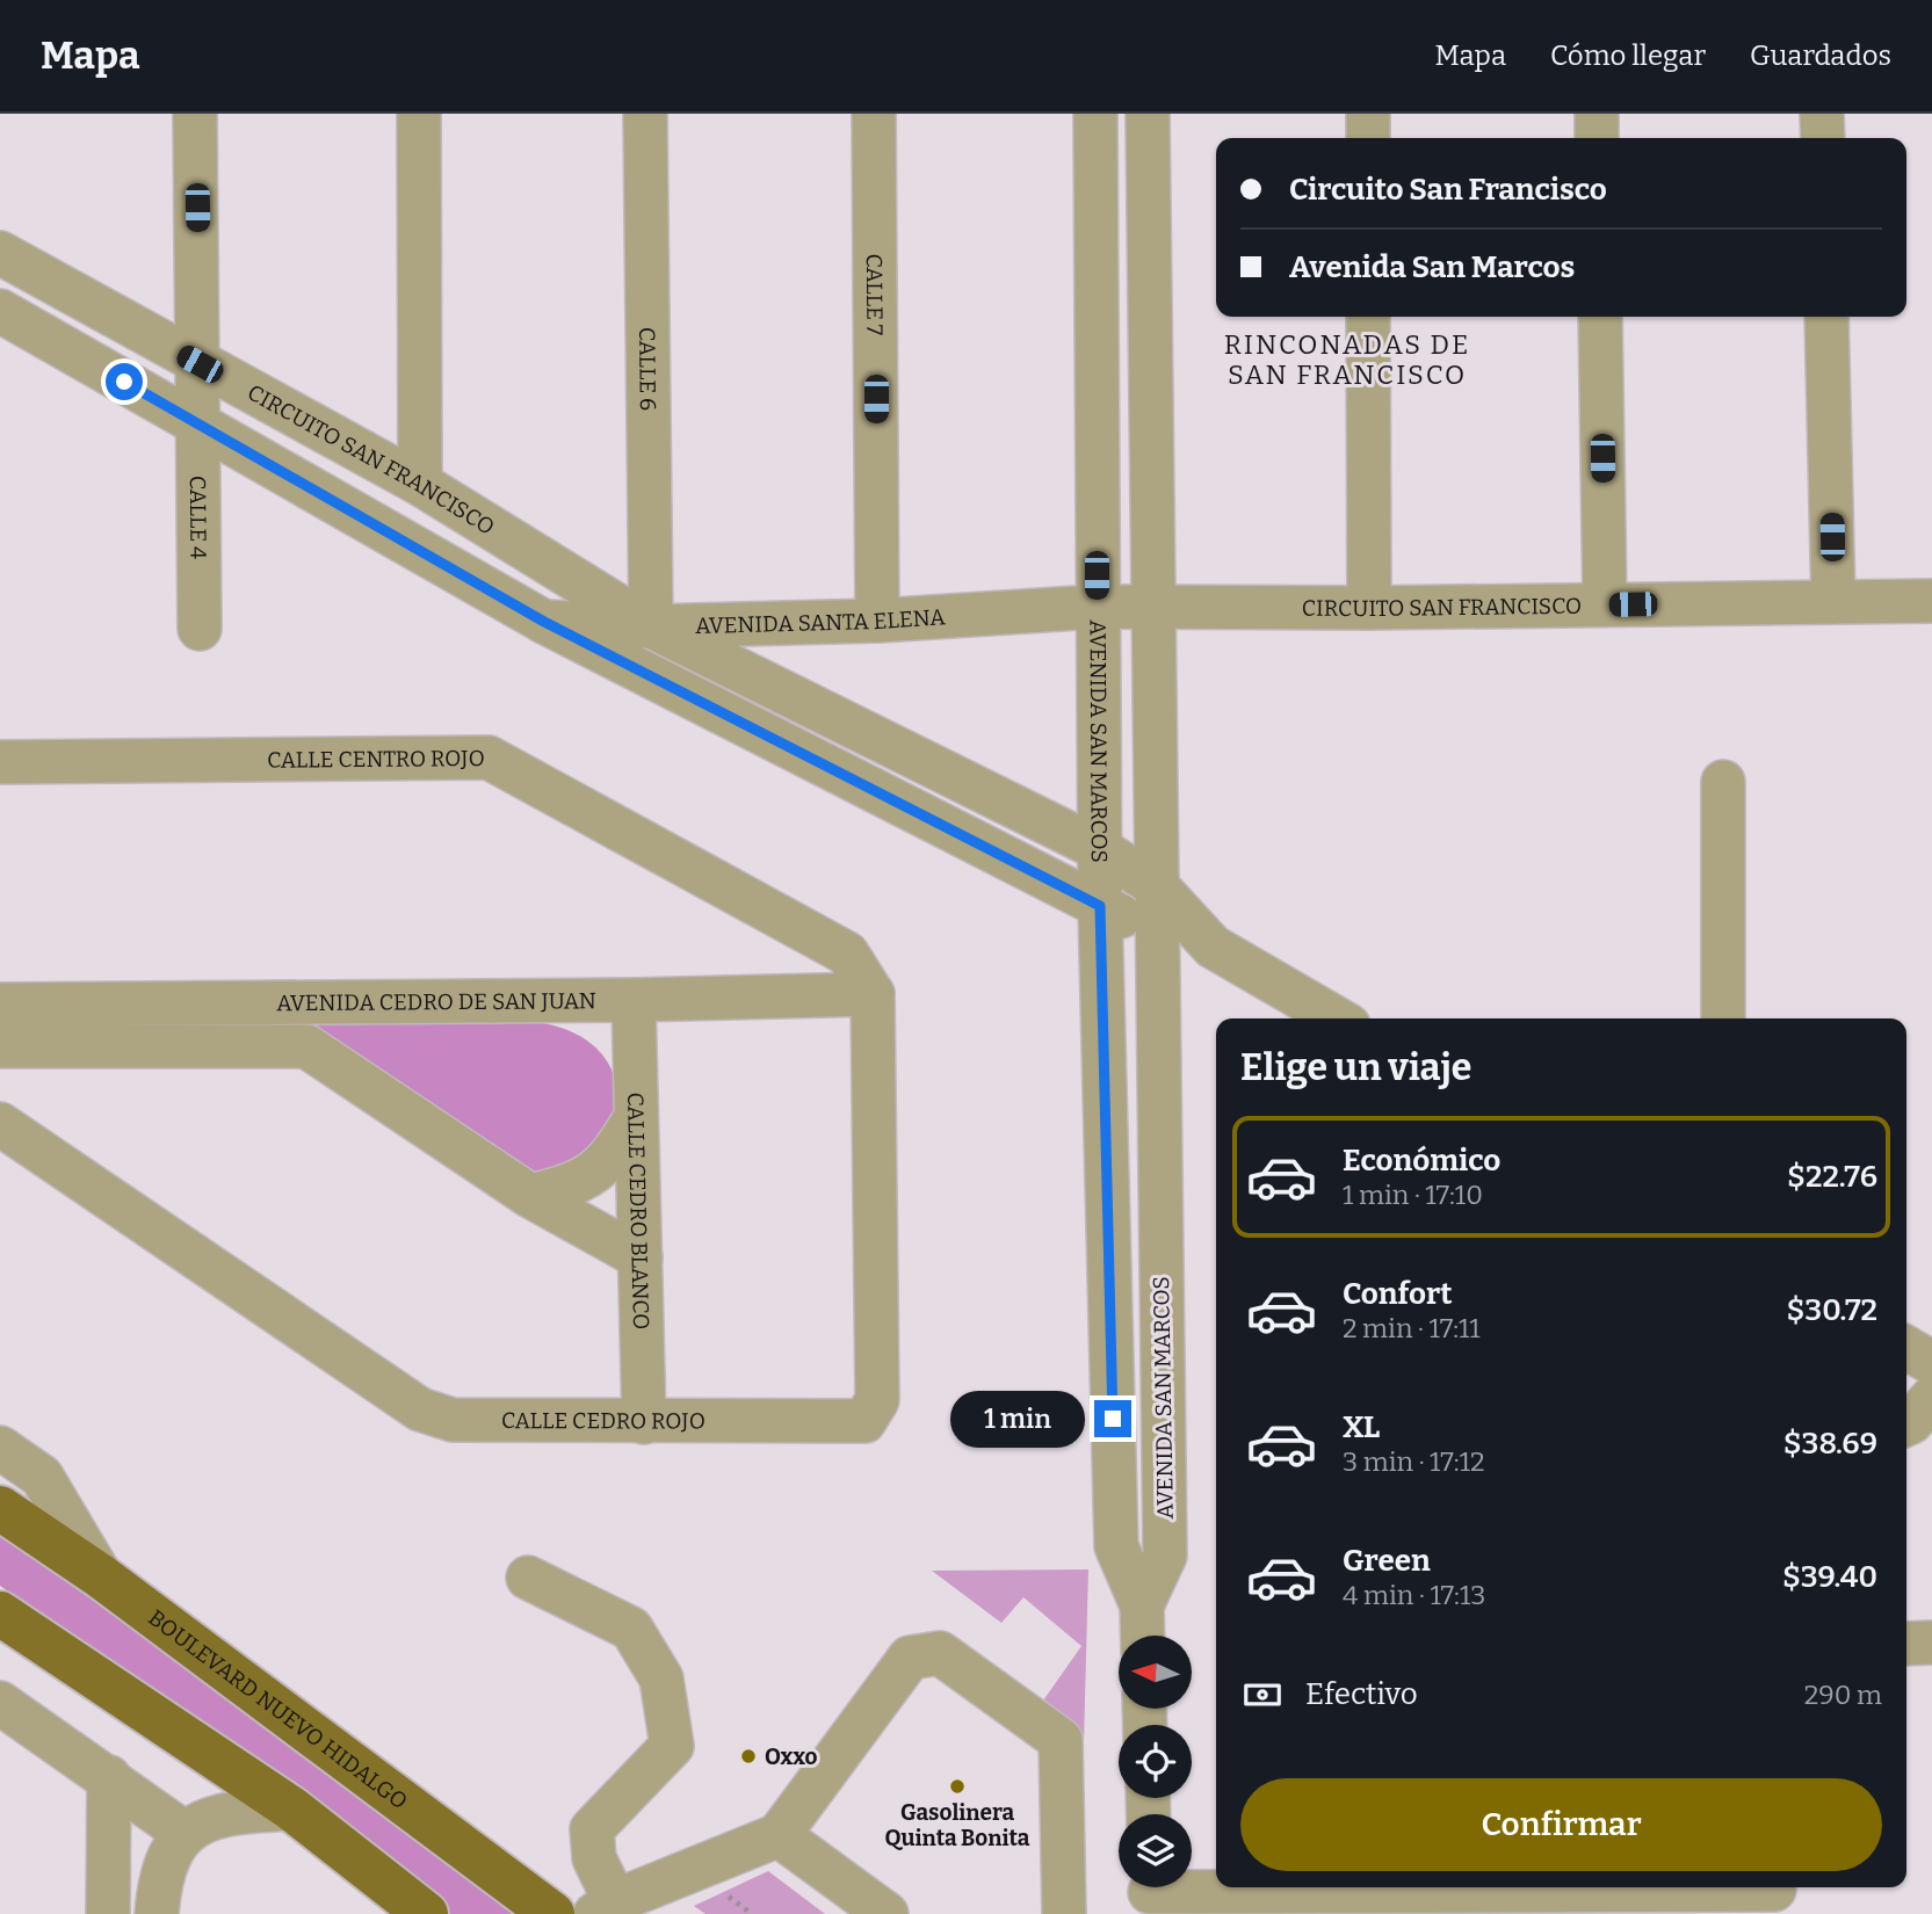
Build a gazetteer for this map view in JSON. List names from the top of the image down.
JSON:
{
  "streets": {
    "main road": ["BOULEVARD NUEVO HIDALGO"],
    "street": [
      "CALLE 7",
      "CALLE 6",
      "CIRCUITO SAN FRANCISCO",
      "CALLE 4",
      "AVENIDA SANTA ELENA",
      "AVENIDA SAN MARCOS",
      "CALLE CENTRO ROJO",
      "AVENIDA CEDRO DE SAN JUAN",
      "CALLE CEDRO BLANCO",
      "CALLE CEDRO ROJO"
    ]
  },
  "crossings": [
    ["CALLE 7", "AVENIDA SANTA ELENA"],
    ["CALLE 6", "CIRCUITO SAN FRANCISCO"],
    ["CALLE 6", "AVENIDA SANTA ELENA"],
    ["CIRCUITO SAN FRANCISCO", "CALLE 4"],
    ["CIRCUITO SAN FRANCISCO", "AVENIDA SANTA ELENA"],
    ["CIRCUITO SAN FRANCISCO", "AVENIDA SAN MARCOS"],
    ["AVENIDA SANTA ELENA", "AVENIDA SAN MARCOS"],
    ["CALLE CENTRO ROJO", "AVENIDA CEDRO DE SAN JUAN"],
    ["CALLE CENTRO ROJO", "CALLE CEDRO ROJO"],
    ["AVENIDA CEDRO DE SAN JUAN", "CALLE CEDRO BLANCO"],
    ["AVENIDA CEDRO DE SAN JUAN", "CALLE CEDRO ROJO"],
    ["CALLE CEDRO BLANCO", "CALLE CEDRO ROJO"]
  ],
  "districts": ["RINCONADAS DE SAN FRANCISCO"],
  "places": ["Oxxo", "Gasolinera Quinta Bonita"],
  "north": "left",
  "page": {
    "header": "Mapa",
    "nav": ["Mapa", "Cómo llegar", "Guardados"],
    "banner": ["Circuito San Francisco", "Avenida San Marcos"],
    "heading": "Elige un viaje",
    "list": [
      {
        "name": "Económico",
        "note": "1 min · 17:10",
        "value": "$22.76"
      },
      {
        "name": "Confort",
        "note": "2 min · 17:11",
        "value": "$30.72"
      },
      {
        "name": "XL",
        "note": "3 min · 17:12",
        "value": "$38.69"
      },
      {
        "name": "Green",
        "note": "4 min · 17:13",
        "value": "$39.40"
      }
    ],
    "bubble": "1 min",
    "pay": ["Efectivo", "290 m"],
    "buttons": "Confirmar"
  }
}
